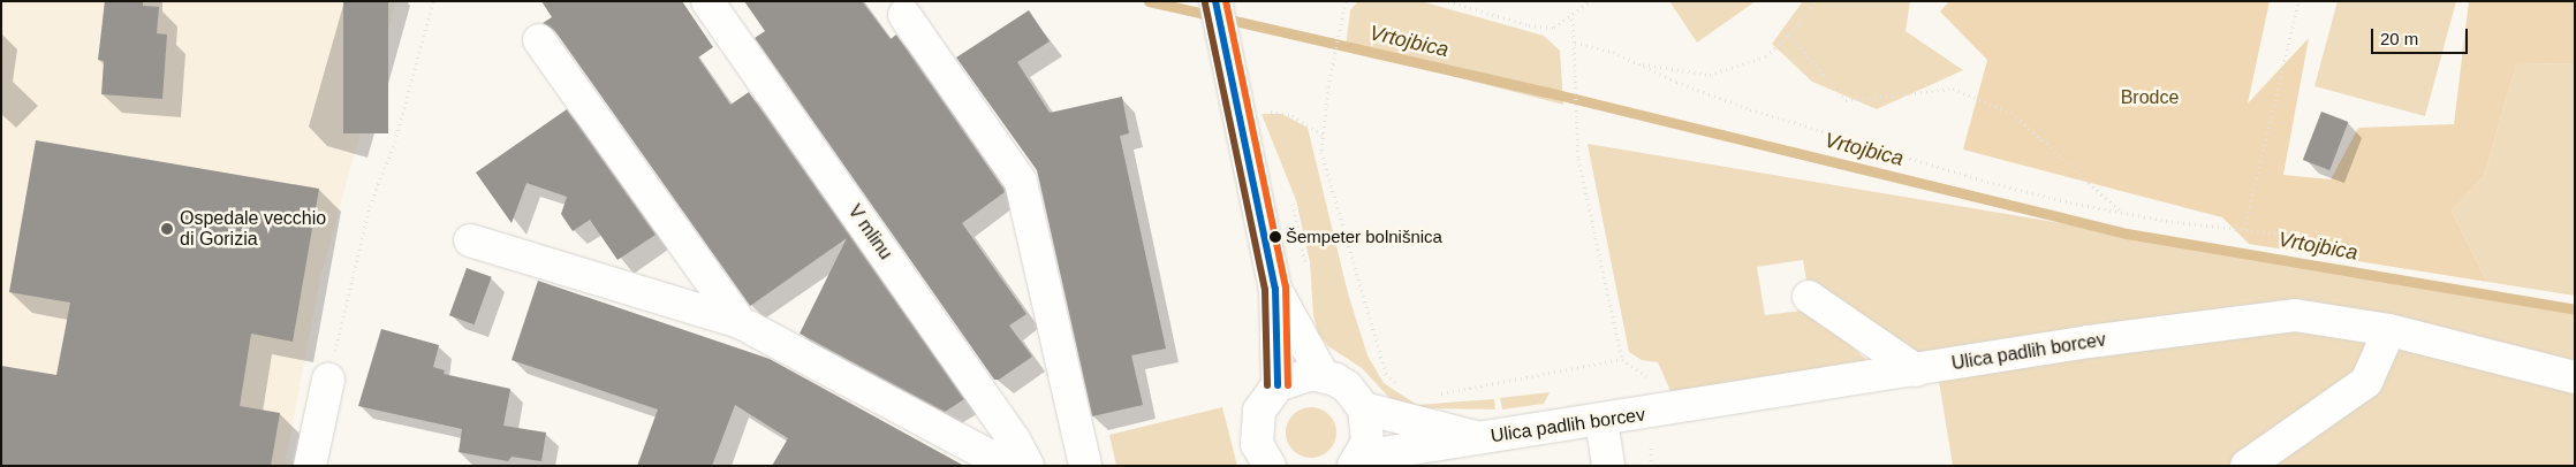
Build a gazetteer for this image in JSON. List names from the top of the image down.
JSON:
{
  "streets": {
    "street": ["V mlinu", "Ulica padlih borcev"]
  },
  "water": ["Vrtojbica"],
  "parks": ["Brodce"],
  "places": ["Ospedale vecchio di Gorizia", "Šempeter bolnišnica"],
  "scale_bar": "20 m"
}
